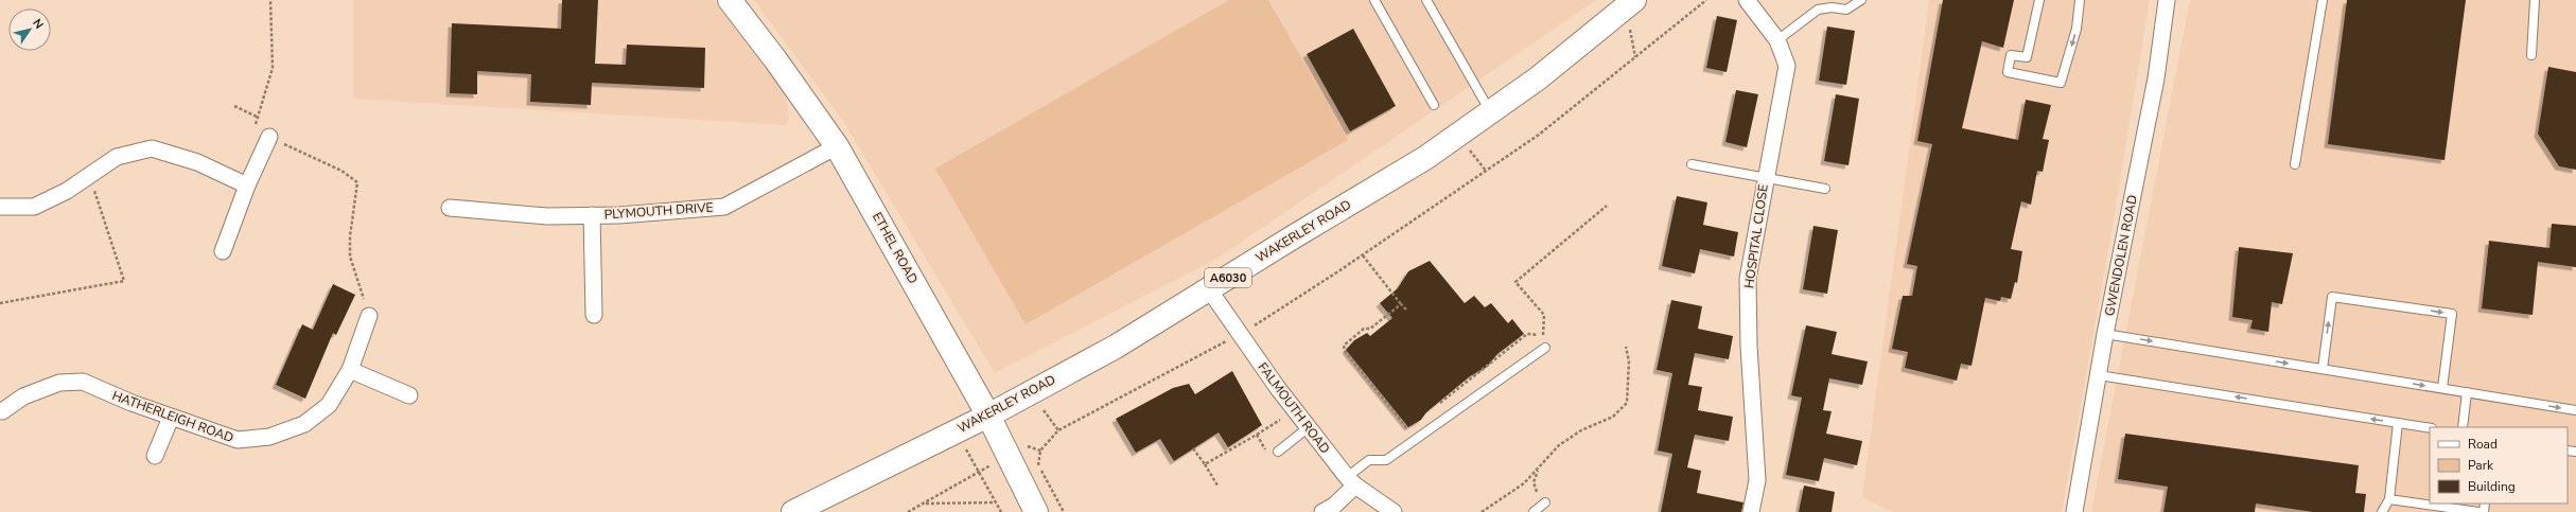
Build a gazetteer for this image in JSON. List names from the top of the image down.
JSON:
{
  "streets": {
    "main road": ["WAKERLEY ROAD", "ETHEL ROAD", "A6030"],
    "street": [
      "PLYMOUTH DRIVE",
      "HOSPITAL CLOSE",
      "GWENDOLEN ROAD",
      "FALMOUTH ROAD",
      "HATHERLEIGH ROAD"
    ]
  },
  "crossings": [
    ["PLYMOUTH DRIVE", "ETHEL ROAD"],
    ["WAKERLEY ROAD", "ETHEL ROAD"],
    ["WAKERLEY ROAD", "FALMOUTH ROAD"]
  ],
  "legend": ["Road", "Park", "Building"],
  "north": "top right"
}
